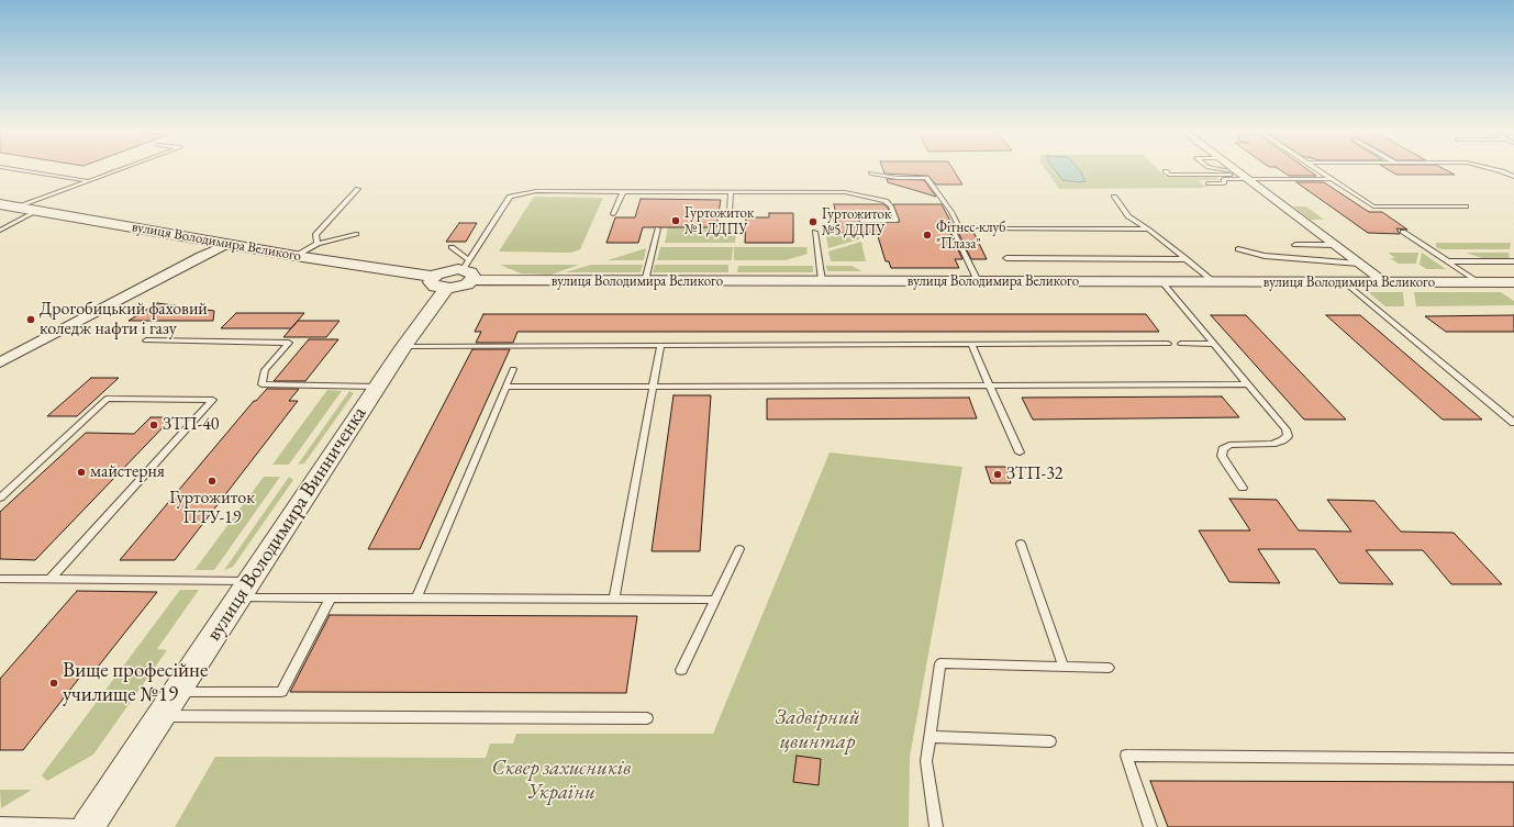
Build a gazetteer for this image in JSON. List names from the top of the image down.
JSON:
{
  "streets": {
    "street": ["вулиця Володимира Великого", "вулиця Володимира Винниченка"]
  },
  "crossings": [
    ["вулиця Володимира Великого", "вулиця Володимира Винниченка"]
  ],
  "parks": ["Задвірний цвинтар", "Сквер захисників України"],
  "places": [
    "Гуртожиток №1 ДДПУ",
    "Гуртожиток №5 ДДПУ",
    "Фітнес-клуб \"Плаза\"",
    "Дрогобицький фаховий коледж нафти і газу",
    "ЗТП-40",
    "майстерня",
    "ЗТП-32",
    "Гуртожиток ПТУ-19",
    "Вище професійне училище №19"
  ]
}
